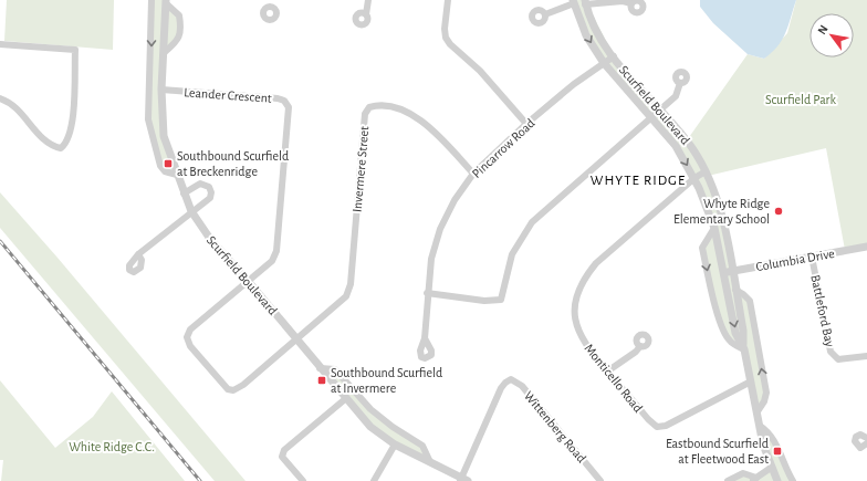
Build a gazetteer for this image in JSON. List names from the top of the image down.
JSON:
{
  "streets": {
    "street": [
      "Leander Crescent",
      "Scurfield Boulevard",
      "Pincarrow Road",
      "Invermere Street",
      "Columbia Drive",
      "Battleford Bay",
      "Monticello Road",
      "Wittenberg Road"
    ]
  },
  "crossings": [
    ["Leander Crescent", "Scurfield Boulevard"],
    ["Scurfield Boulevard", "Pincarrow Road"],
    ["Scurfield Boulevard", "Invermere Street"],
    ["Scurfield Boulevard", "Columbia Drive"],
    ["Scurfield Boulevard", "Monticello Road"],
    ["Scurfield Boulevard", "Wittenberg Road"],
    ["Pincarrow Road", "Invermere Street"],
    ["Columbia Drive", "Battleford Bay"]
  ],
  "districts": ["WHYTE RIDGE"],
  "parks": ["Scurfield Park", "White Ridge C.C."],
  "places": {
    "transit": ["Southbound Scurfield at Breckenridge", "Southbound Scurfield at Invermere", "Eastbound Scurfield at Fleetwood East"],
    "other": ["Whyte Ridge Elementary School"]
  },
  "north": "top left"
}
